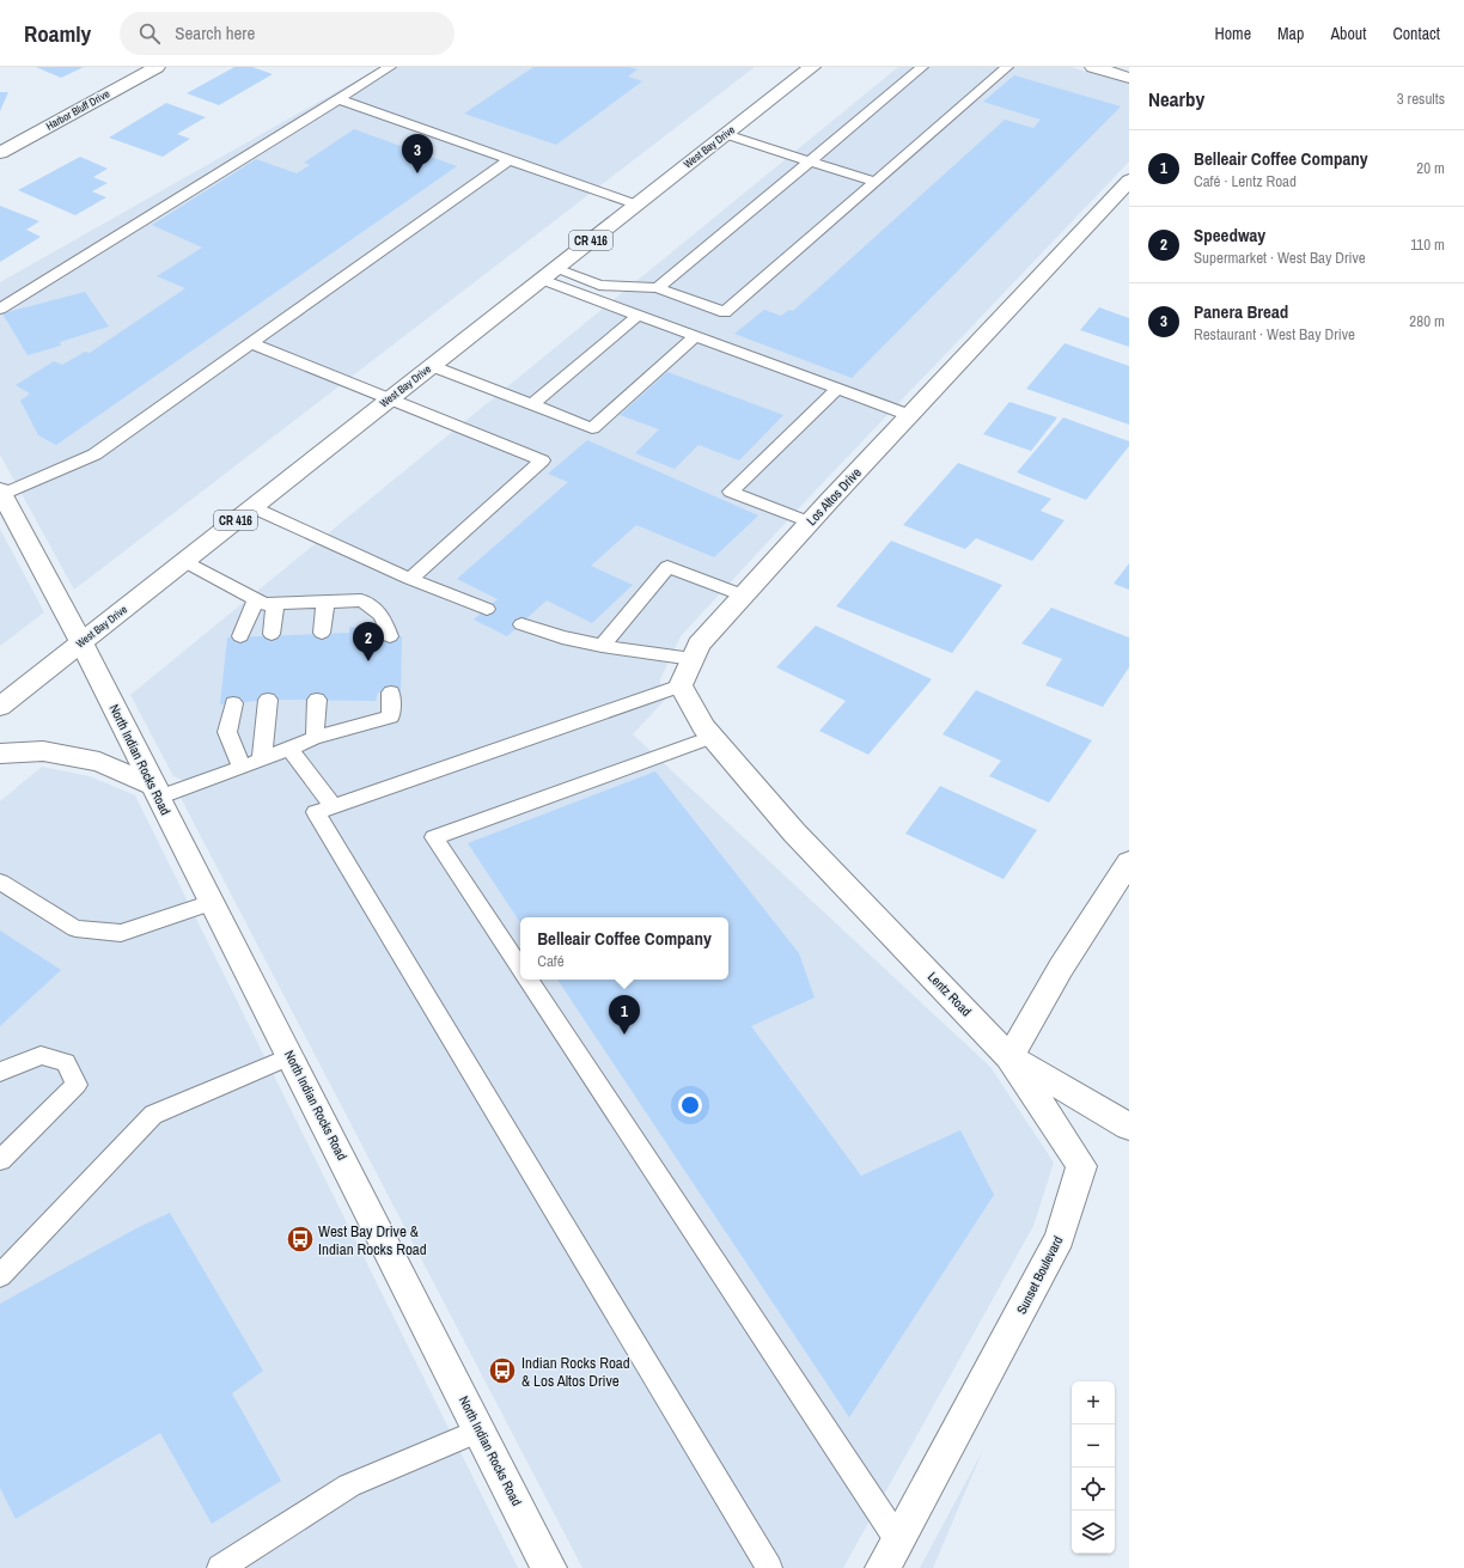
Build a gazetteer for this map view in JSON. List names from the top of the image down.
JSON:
{
  "streets": {
    "street": [
      "Harbor Bluff Drive",
      "West Bay Drive",
      "CR 416",
      "Los Altos Drive",
      "North Indian Rocks Road",
      "Lentz Road",
      "Sunset Boulevard"
    ]
  },
  "crossings": [
    ["West Bay Drive", "North Indian Rocks Road"],
    ["Lentz Road", "Sunset Boulevard"]
  ],
  "places": {
    "bus stop": ["West Bay Drive & Indian Rocks Road", "Indian Rocks Road & Los Altos Drive"]
  },
  "page": {
    "header": "Roamly",
    "search": "Search here",
    "nav": [
      "Home",
      "Map",
      "About",
      "Contact"
    ],
    "heading": ["Nearby", "3 results"],
    "list": [
      {
        "mark": "1",
        "name": "Belleair Coffee Company",
        "note": "Café · Lentz Road",
        "value": "20 m"
      },
      {
        "mark": "2",
        "name": "Speedway",
        "note": "Supermarket · West Bay Drive",
        "value": "110 m"
      },
      {
        "mark": "3",
        "name": "Panera Bread",
        "note": "Restaurant · West Bay Drive",
        "value": "280 m"
      }
    ],
    "pins": ["3", "2", "1"],
    "popup": ["Belleair Coffee Company", "Café"],
    "map_buttons": ["+", "−"]
  }
}
